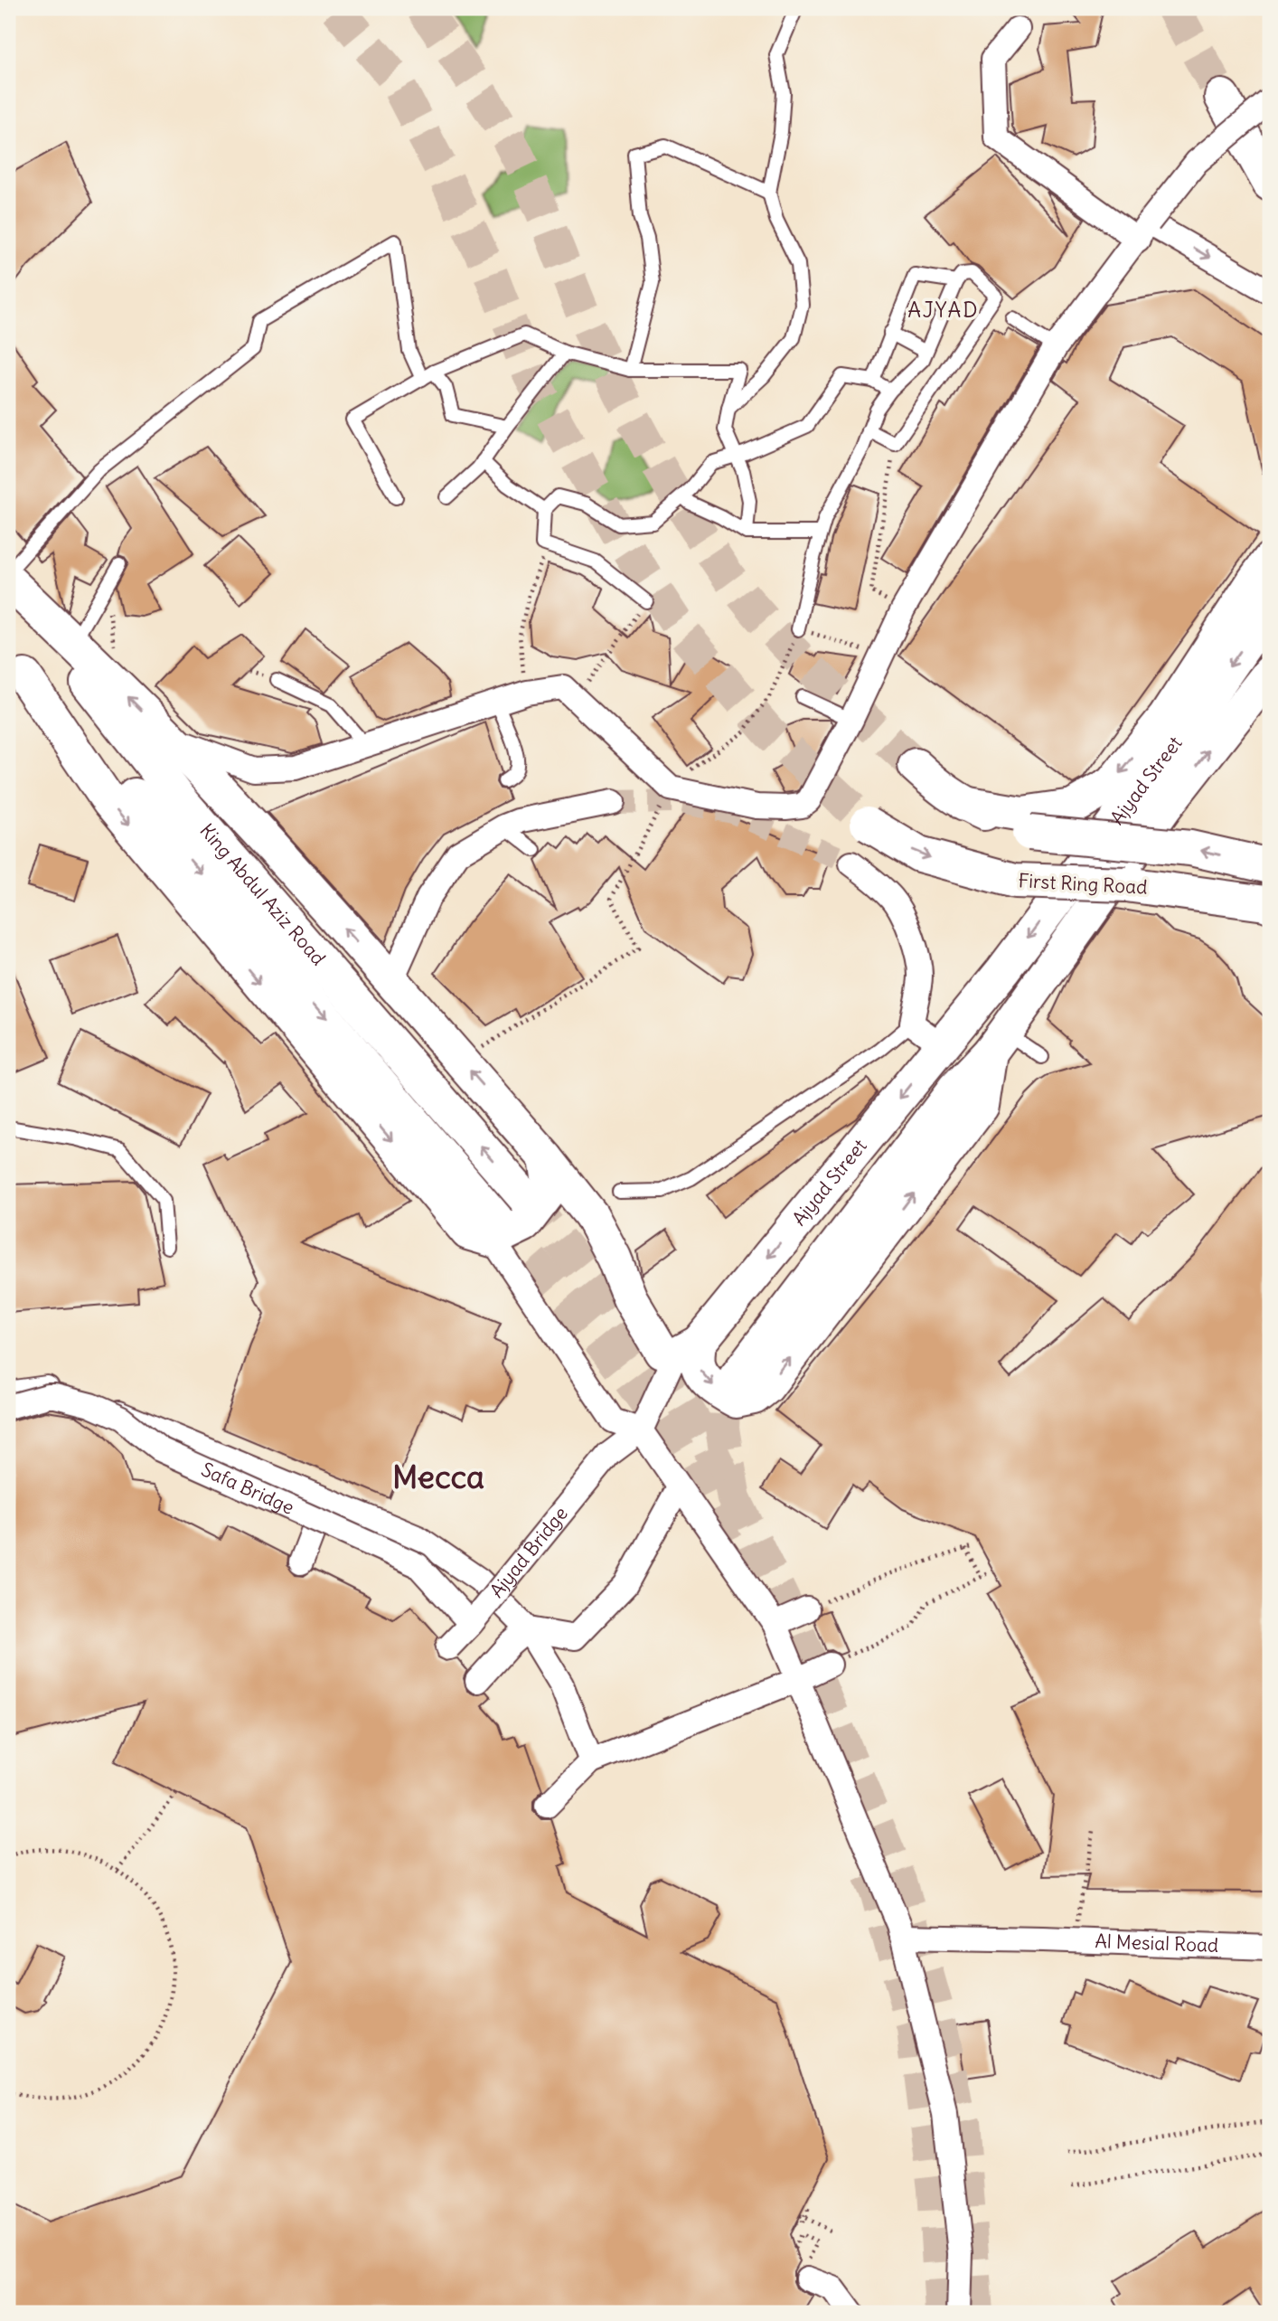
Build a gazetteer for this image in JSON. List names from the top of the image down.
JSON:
{
  "streets": {
    "main road": ["Ajyad Street", "First Ring Road", "King Abdul Aziz Road"],
    "street": ["Safa Bridge", "Ajyad Bridge", "Al Mesial Road"]
  },
  "crossings": [
    ["Safa Bridge", "Ajyad Bridge"]
  ],
  "districts": ["AJYAD", "Mecca"]
}
